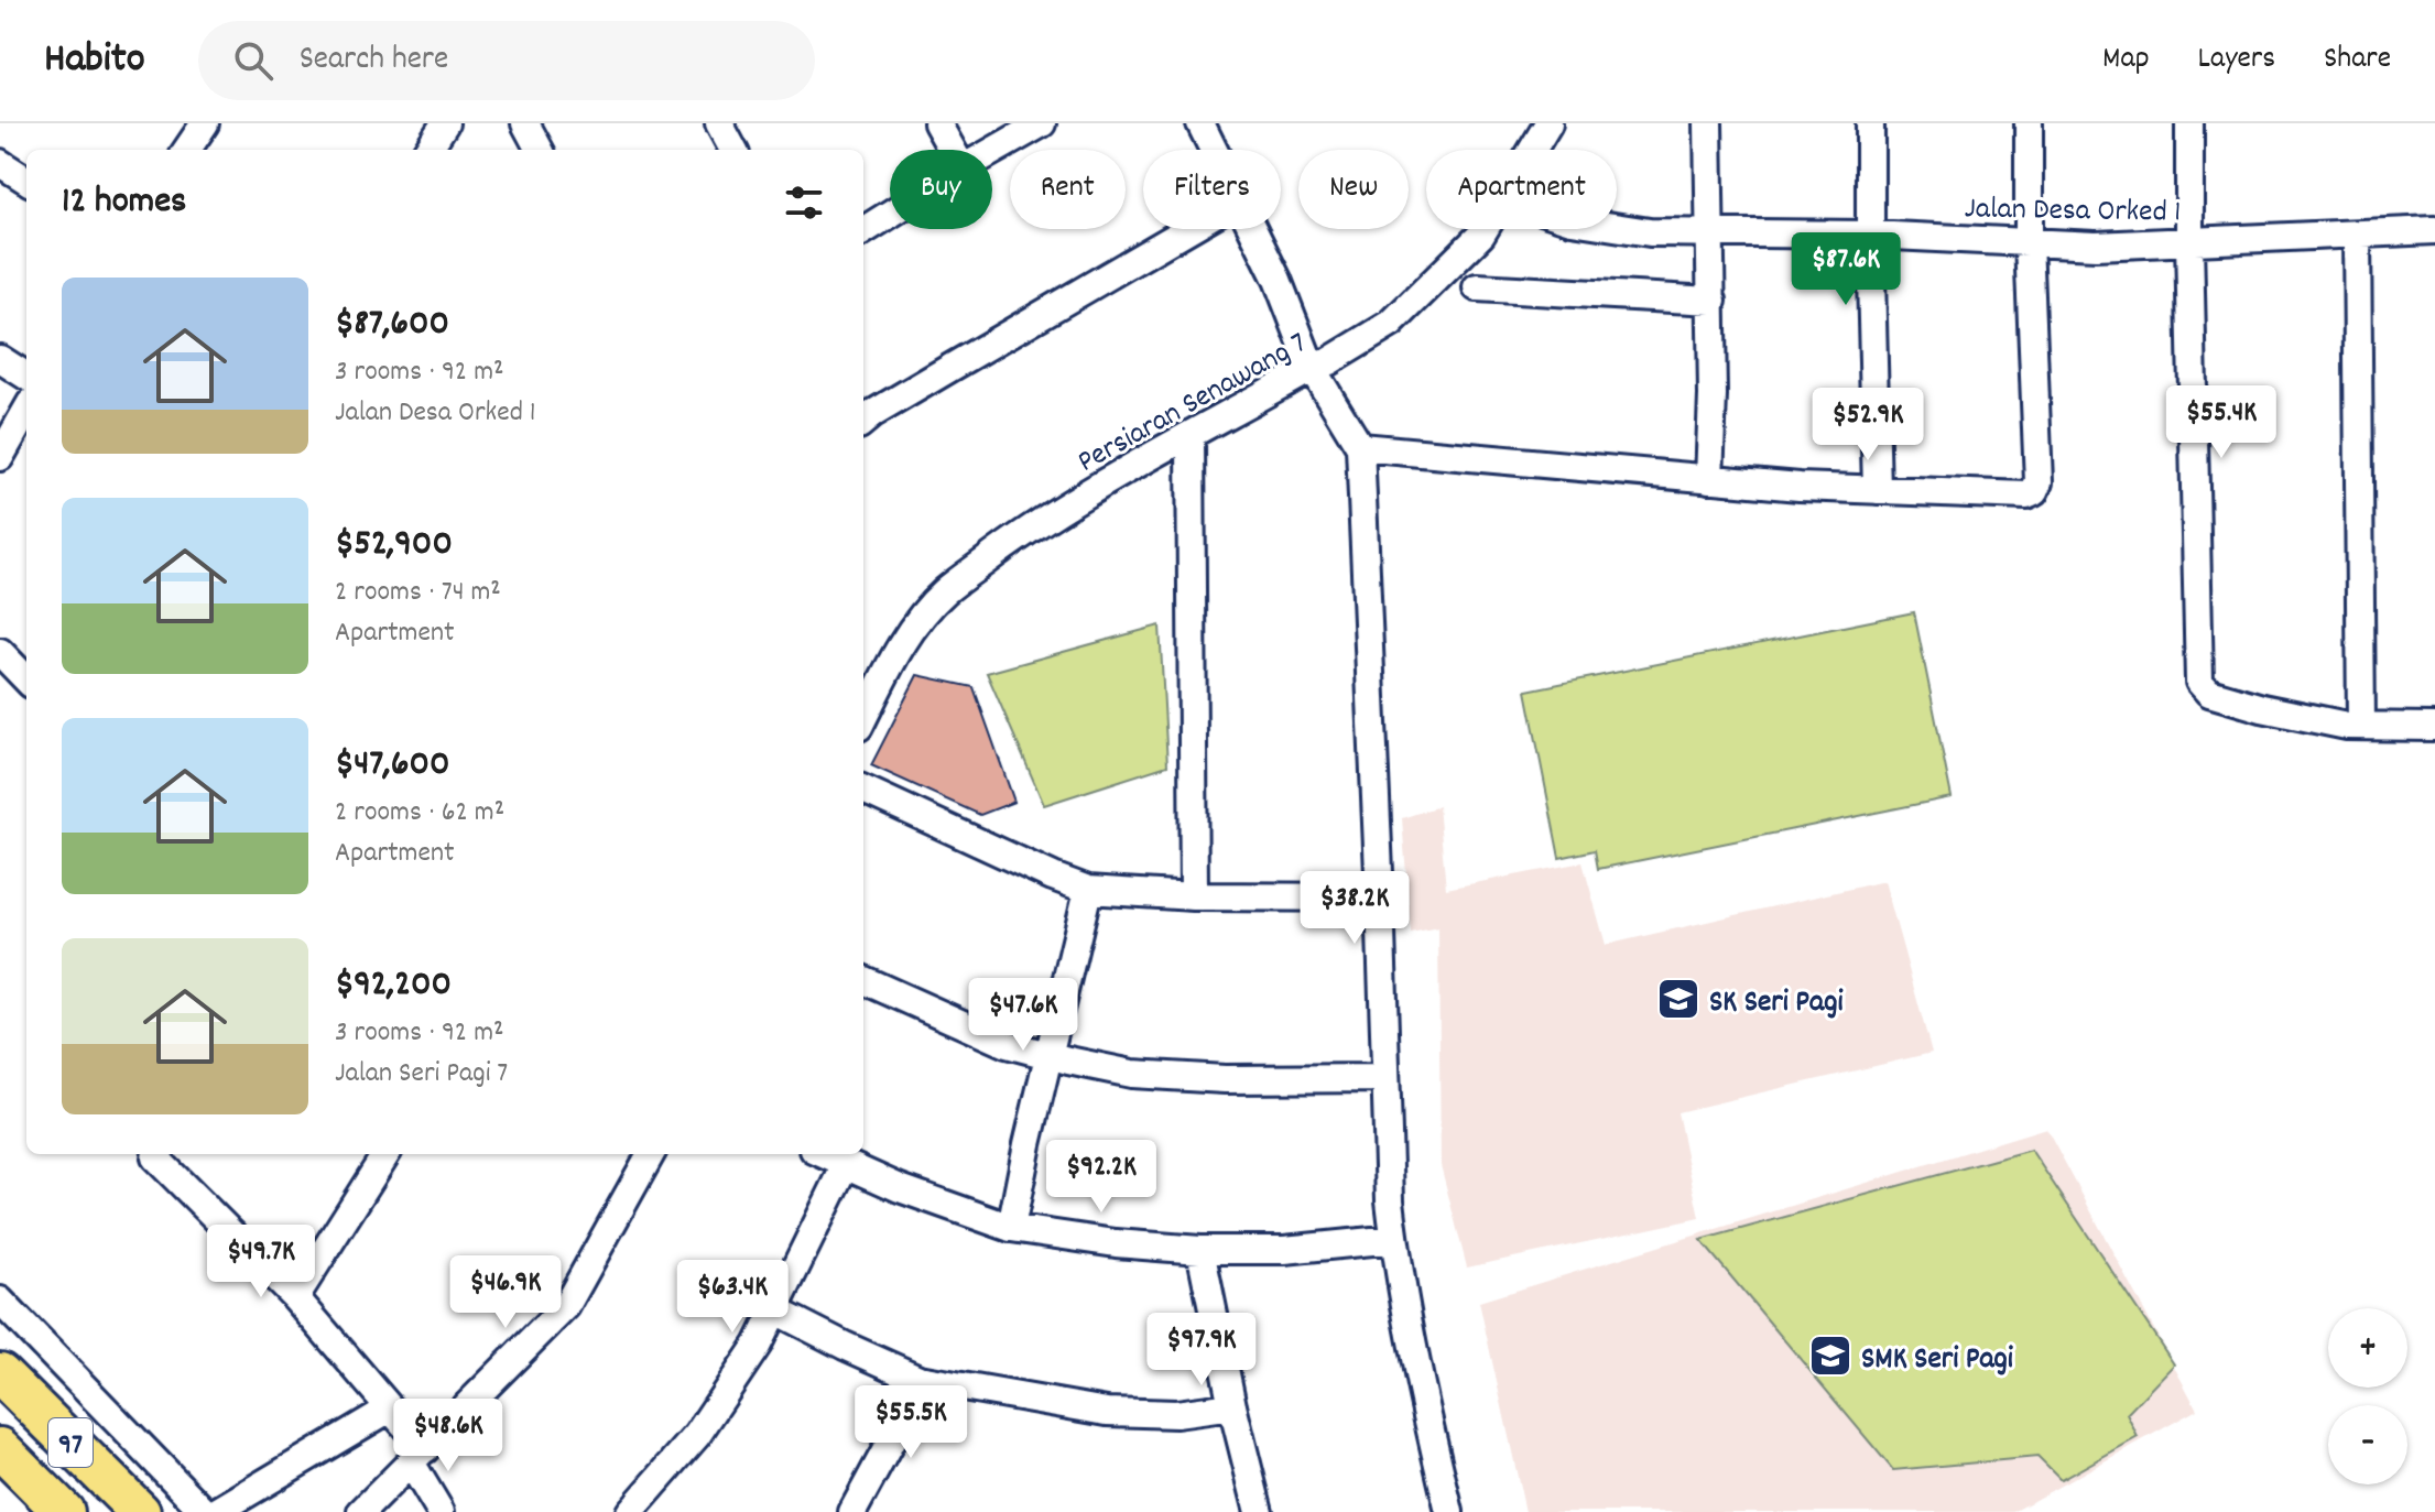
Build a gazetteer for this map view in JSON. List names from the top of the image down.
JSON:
{
  "streets": {
    "main road": ["97"],
    "street": ["Jalan Desa Orked 1", "Persiaran Senawang 7"]
  },
  "places": {
    "school or university": ["SK Seri Pagi", "SMK Seri Pagi"]
  },
  "page": {
    "header": "Habito",
    "search": "Search here",
    "nav": ["Map", "Layers", "Share"],
    "chip": [
      "Buy",
      "Rent",
      "Filters",
      "New",
      "Apartment"
    ],
    "heading": "12 homes",
    "price": [
      "$87.6K",
      "$55.4K",
      "$52.9K",
      "$38.2K",
      "$47.6K",
      "$92.2K",
      "$49.7K",
      "$46.9K",
      "$63.4K",
      "$97.9K",
      "$55.5K",
      "$48.6K"
    ],
    "list": [
      {
        "name": "$87,600",
        "note": "3 rooms · 92 m² · Jalan Desa Orked 1"
      },
      {
        "name": "$52,900",
        "note": "2 rooms · 74 m² · Apartment"
      },
      {
        "name": "$47,600",
        "note": "2 rooms · 62 m² · Apartment"
      },
      {
        "name": "$92,200",
        "note": "3 rooms · 92 m² · Jalan Seri Pagi 7"
      }
    ],
    "map_buttons": ["+", "−"]
  }
}
